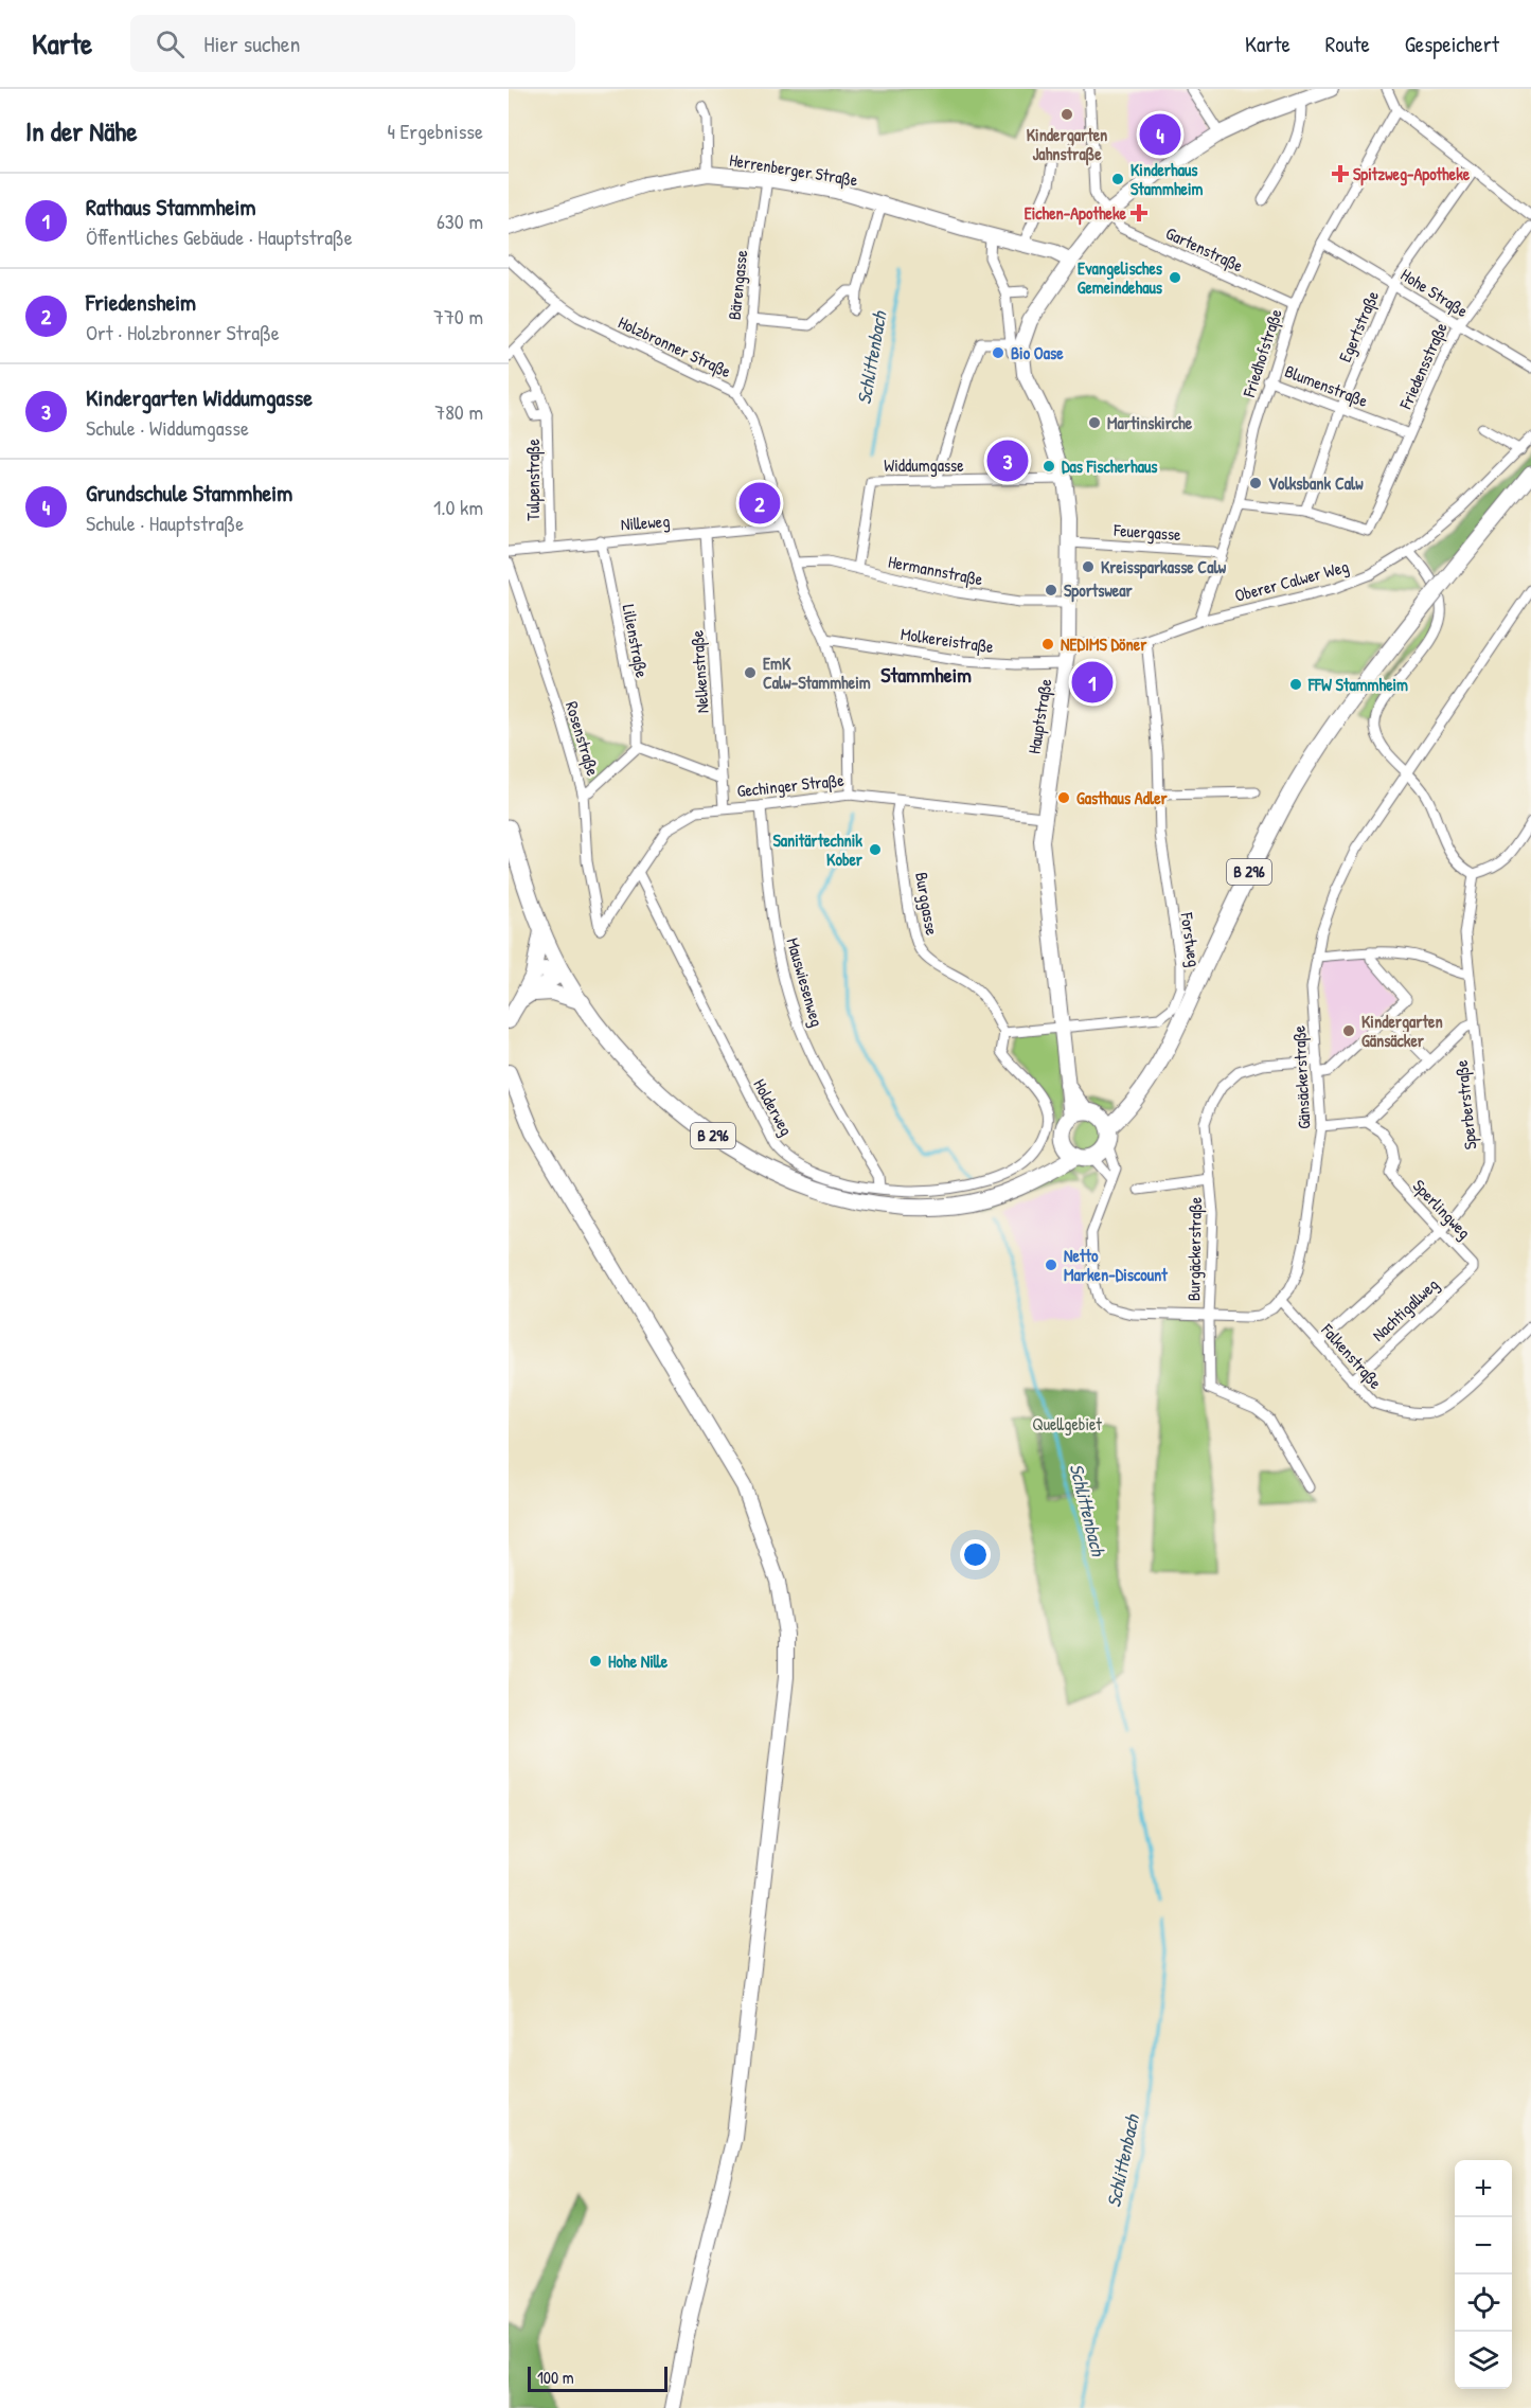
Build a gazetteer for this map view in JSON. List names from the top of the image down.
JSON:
{
  "streets": {
    "main road": ["B 296"],
    "street": [
      "Herrenberger Straße",
      "Gartenstraße",
      "Bärengasse",
      "Hohe Straße",
      "Egertstraße",
      "Holzbronner Straße",
      "Friedhofstraße",
      "Friedensstraße",
      "Blumenstraße",
      "Widdumgasse",
      "Tulpenstraße",
      "Nilleweg",
      "Feuergasse",
      "Hermannstraße",
      "Oberer Calwer Weg",
      "Molkereistraße",
      "Lilienstraße",
      "Nelkenstraße",
      "Hauptstraße",
      "Rosenstraße",
      "Gechinger Straße",
      "Burggasse",
      "Forstweg",
      "Mauswiesenweg",
      "Gänsäckerstraße",
      "Sperberstraße",
      "Holderweg",
      "Sperlingweg",
      "Burgäckerstraße",
      "Nachtigallweg",
      "Falkenstraße"
    ]
  },
  "crossings": [
    ["Herrenberger Straße", "Bärengasse"],
    ["Herrenberger Straße", "Hauptstraße"],
    ["Gartenstraße", "Friedhofstraße"],
    ["Gartenstraße", "Hauptstraße"],
    ["Bärengasse", "Holzbronner Straße"],
    ["Hohe Straße", "Egertstraße"],
    ["Hohe Straße", "Friedhofstraße"],
    ["Hohe Straße", "Friedensstraße"],
    ["Egertstraße", "Friedensstraße"],
    ["Egertstraße", "Blumenstraße"],
    ["Holzbronner Straße", "Nilleweg"],
    ["Holzbronner Straße", "Hermannstraße"],
    ["Holzbronner Straße", "Molkereistraße"],
    ["Holzbronner Straße", "Gechinger Straße"],
    ["Friedhofstraße", "Blumenstraße"],
    ["Friedhofstraße", "Feuergasse"],
    ["Friedhofstraße", "Oberer Calwer Weg"],
    ["Friedensstraße", "Blumenstraße"],
    ["Widdumgasse", "Hermannstraße"],
    ["Widdumgasse", "Hauptstraße"],
    ["Tulpenstraße", "Nilleweg"],
    ["Nilleweg", "Lilienstraße"],
    ["Nilleweg", "Nelkenstraße"],
    ["Feuergasse", "Hauptstraße"],
    ["Hermannstraße", "Hauptstraße"],
    ["Oberer Calwer Weg", "Hauptstraße"],
    ["Oberer Calwer Weg", "Forstweg"],
    ["Molkereistraße", "Hauptstraße"],
    ["Nelkenstraße", "Gechinger Straße"],
    ["Hauptstraße", "Gechinger Straße"],
    ["Hauptstraße", "Forstweg"],
    ["Rosenstraße", "Gechinger Straße"],
    ["Gechinger Straße", "Burggasse"],
    ["Gechinger Straße", "Mauswiesenweg"],
    ["Gechinger Straße", "Holderweg"],
    ["B 296", "Gänsäckerstraße"],
    ["Burggasse", "Holderweg"],
    ["Mauswiesenweg", "Holderweg"],
    ["Gänsäckerstraße", "Burgäckerstraße"],
    ["Gänsäckerstraße", "Falkenstraße"],
    ["Sperberstraße", "Sperlingweg"],
    ["Sperberstraße", "Falkenstraße"],
    ["Sperlingweg", "Nachtigallweg"],
    ["Nachtigallweg", "Falkenstraße"]
  ],
  "districts": ["Stammheim"],
  "water": ["Schlittenbach"],
  "parks": ["Quellgebiet"],
  "places": {
    "other": [
      "Kindergarten Jahnstraße",
      "Kinderhaus Stammheim",
      "Evangelisches Gemeindehaus",
      "Bio Oase",
      "Martinskirche",
      "Das Fischerhaus",
      "Volksbank Calw",
      "Kreissparkasse Calw",
      "Sportswear",
      "NEDIMS Döner",
      "EmK Calw-Stammheim",
      "FFW Stammheim",
      "Gasthaus Adler",
      "Sanitärtechnik Kober",
      "Kindergarten Gänsäcker",
      "Netto Marken-Discount",
      "Hohe Nille"
    ],
    "health": ["Spitzweg-Apotheke", "Eichen-Apotheke"]
  },
  "scale_bar": "100 m",
  "page": {
    "header": "Karte",
    "search": "Hier suchen",
    "nav": ["Karte", "Route", "Gespeichert"],
    "heading": ["In der Nähe", "4 Ergebnisse"],
    "pins": [
      "4",
      "3",
      "2",
      "1"
    ],
    "list": [
      {
        "mark": "1",
        "name": "Rathaus Stammheim",
        "note": "Öffentliches Gebäude · Hauptstraße",
        "value": "630 m"
      },
      {
        "mark": "2",
        "name": "Friedensheim",
        "note": "Ort · Holzbronner Straße",
        "value": "770 m"
      },
      {
        "mark": "3",
        "name": "Kindergarten Widdumgasse",
        "note": "Schule · Widdumgasse",
        "value": "780 m"
      },
      {
        "mark": "4",
        "name": "Grundschule Stammheim",
        "note": "Schule · Hauptstraße",
        "value": "1.0 km"
      }
    ],
    "map_buttons": ["+", "−"],
    "scale": "100 m"
  }
}
